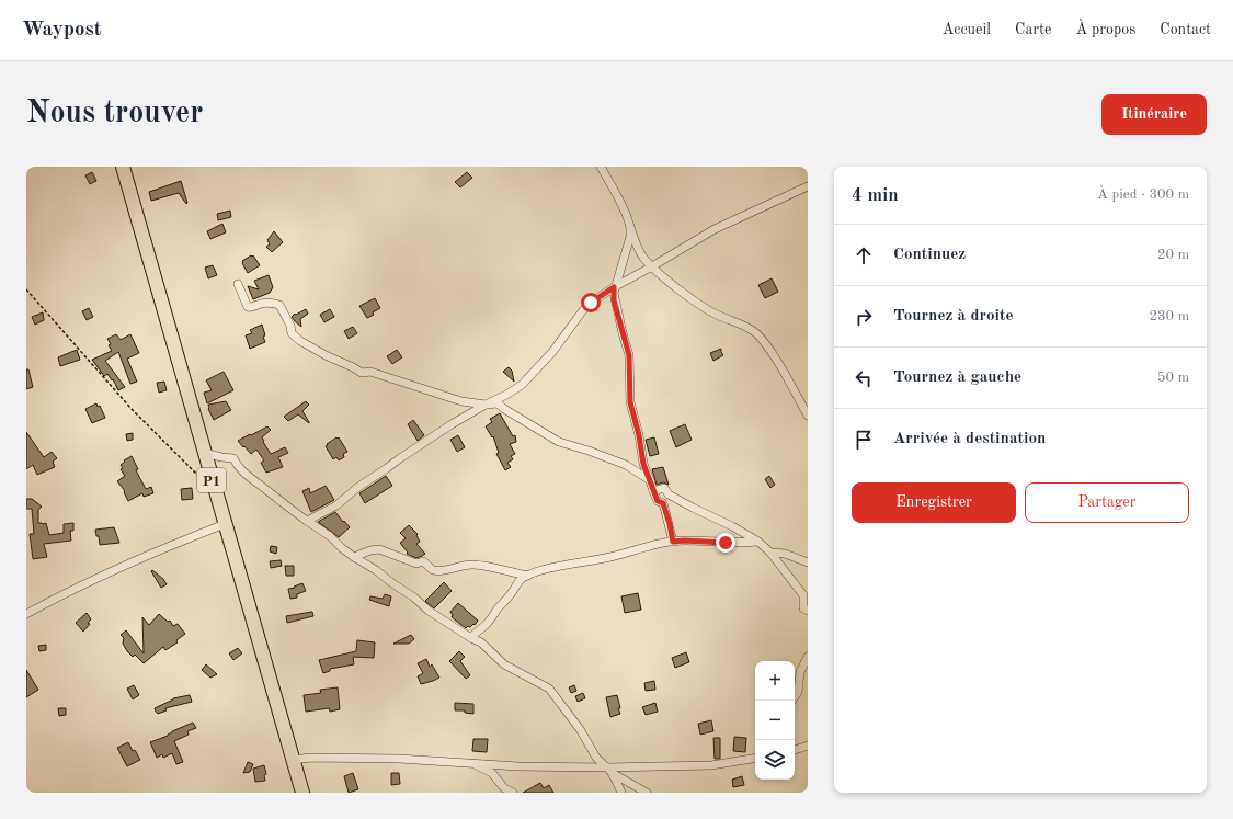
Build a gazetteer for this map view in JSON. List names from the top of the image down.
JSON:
{
  "streets": {
    "main road": ["P1"]
  },
  "page": {
    "header": "Waypost",
    "nav": [
      "Accueil",
      "Carte",
      "À propos",
      "Contact"
    ],
    "buttons": [
      "Itinéraire",
      ["Enregistrer", "Partager"]
    ],
    "title": "Nous trouver",
    "heading": ["4 min", "À pied · 300 m"],
    "list": [
      ["Continuez", "20 m"],
      ["Tournez à droite", "230 m"],
      ["Tournez à gauche", "50 m"],
      "Arrivée à destination"
    ],
    "map_buttons": ["+", "−"]
  }
}
